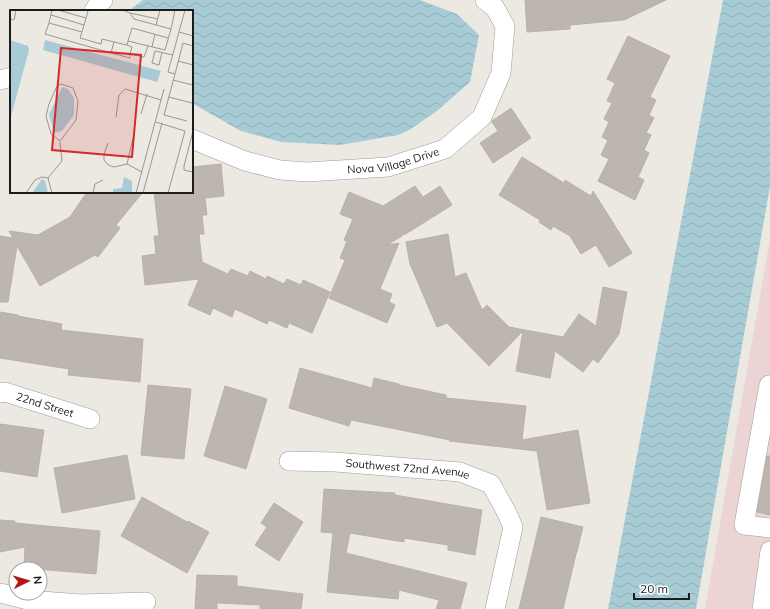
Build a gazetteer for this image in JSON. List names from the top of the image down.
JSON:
{
  "streets": {
    "street": ["Nova Village Drive", "22nd Street", "Southwest 72nd Avenue"]
  },
  "scale_bar": "20 m",
  "north": "right"
}
